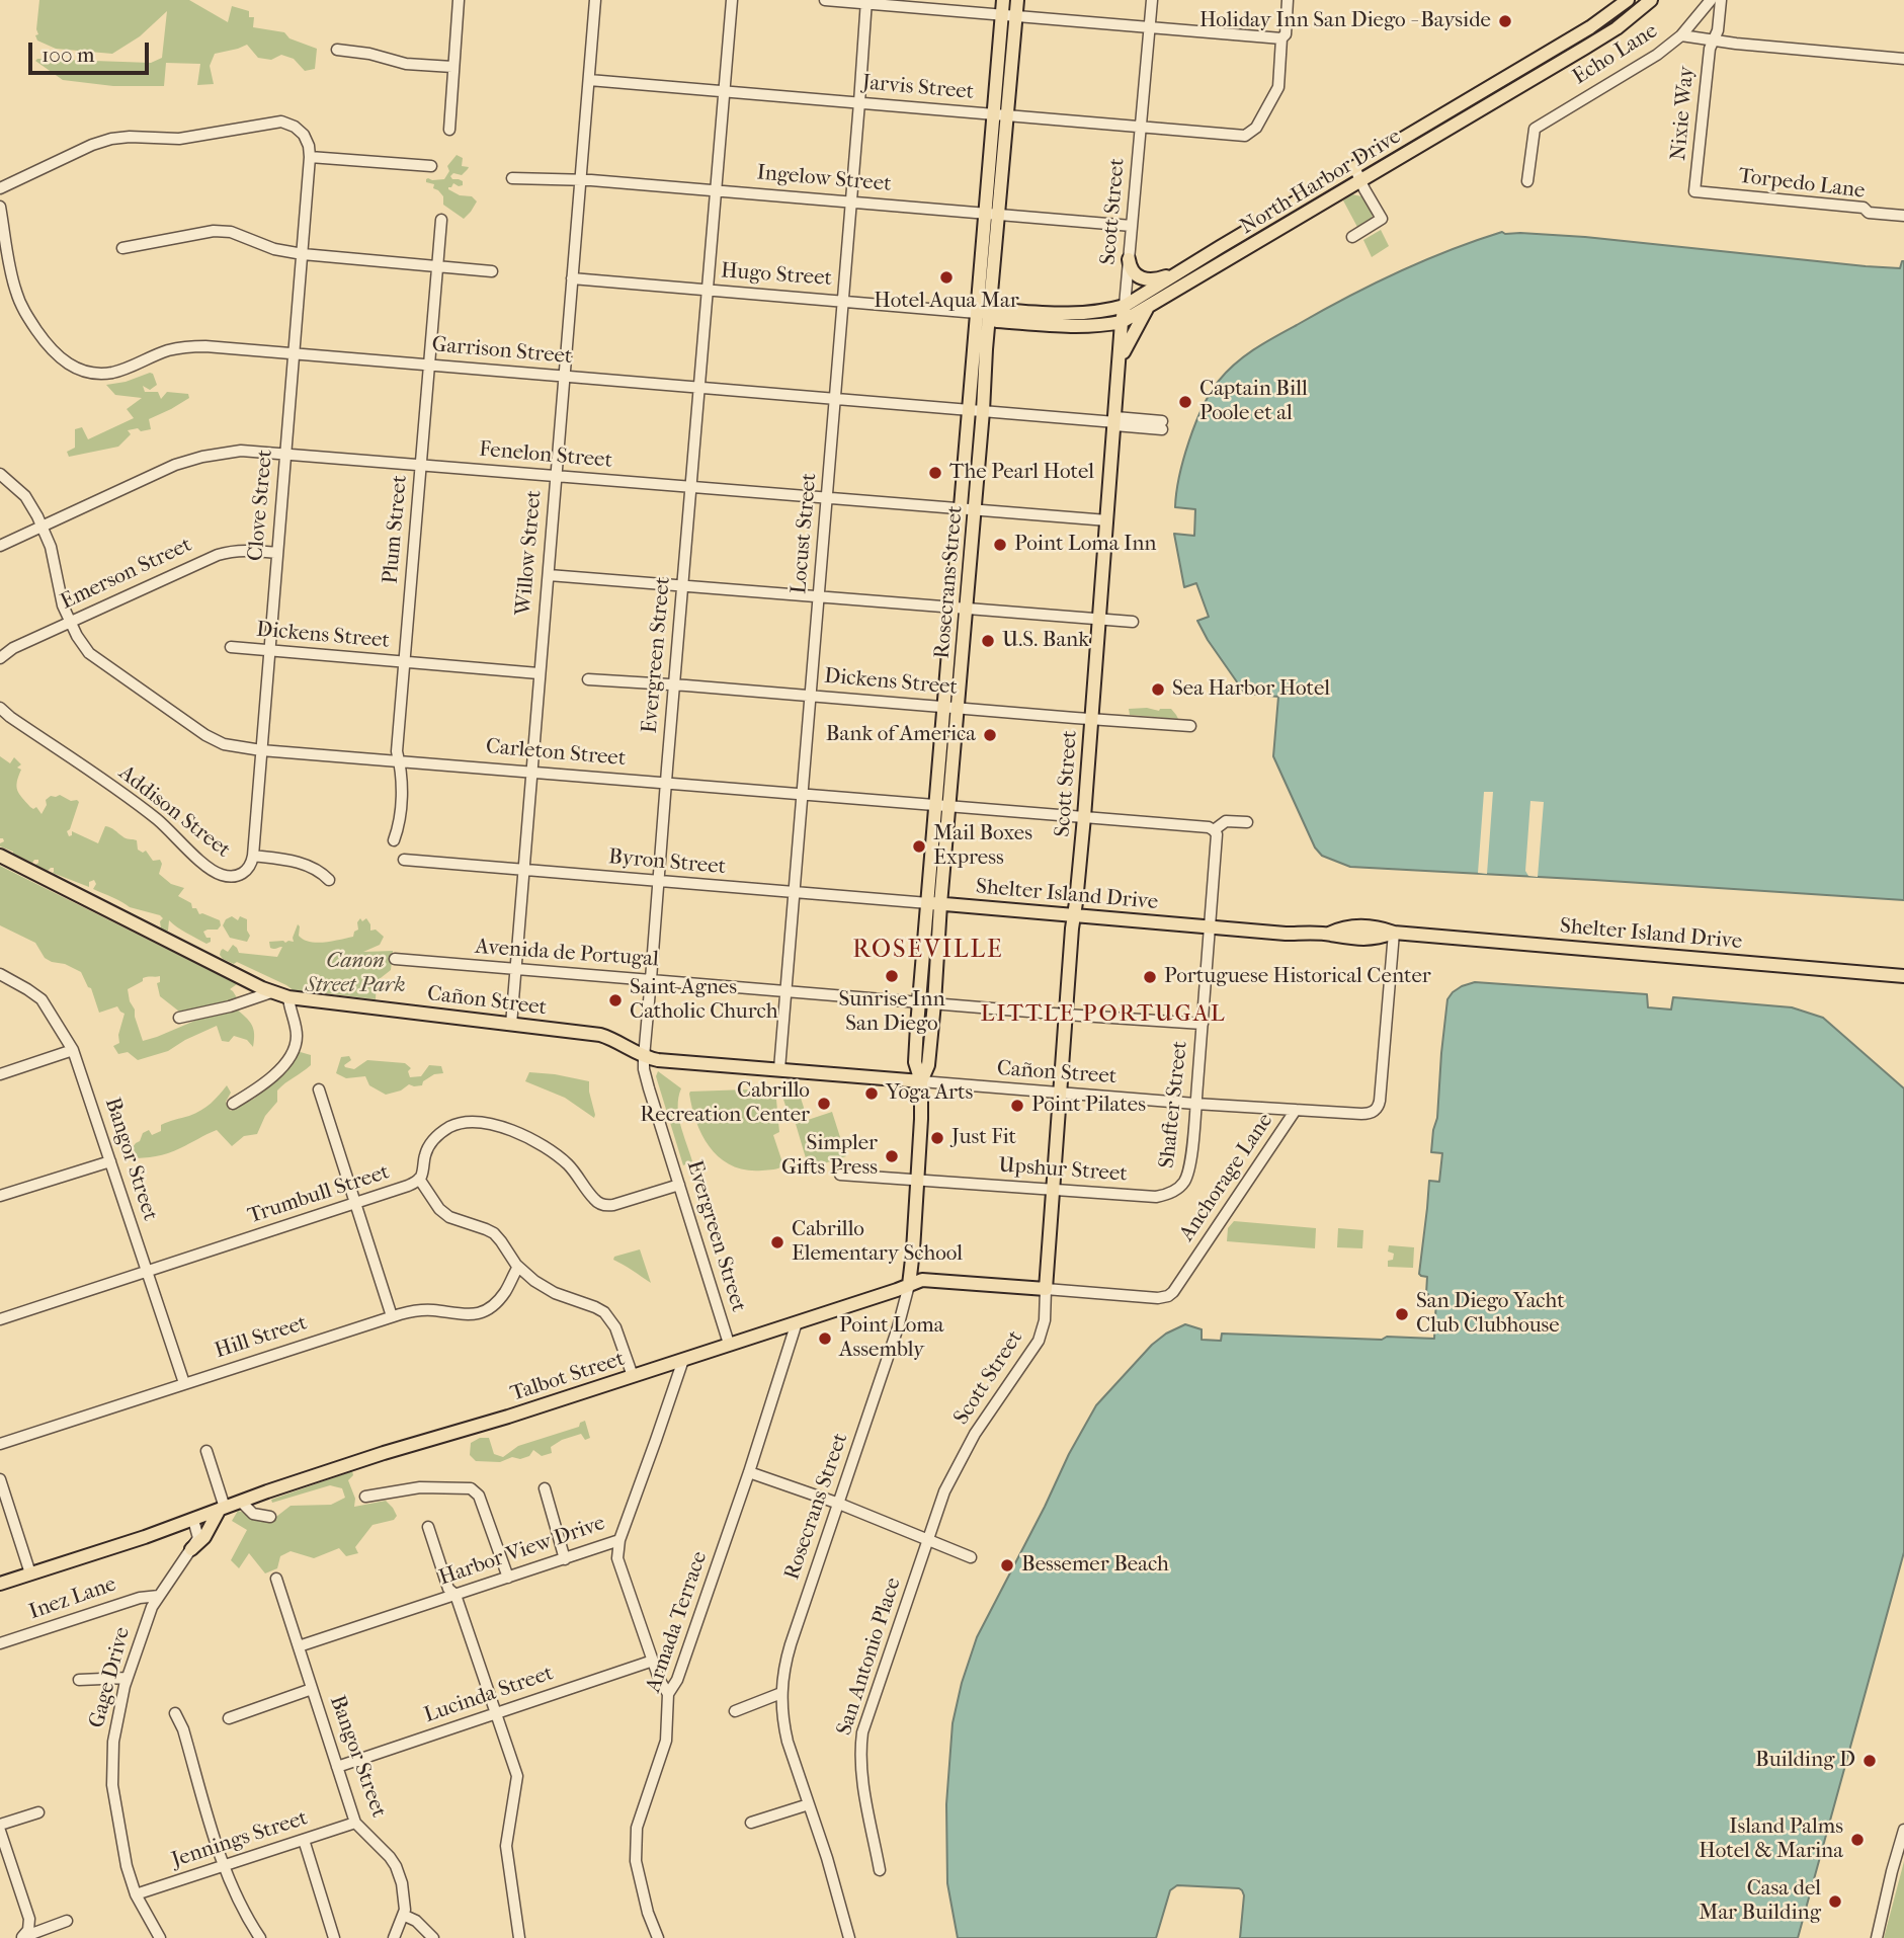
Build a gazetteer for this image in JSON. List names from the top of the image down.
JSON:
{
  "streets": {
    "main road": [
      "North Harbor Drive",
      "Scott Street",
      "Rosecrans Street",
      "Shelter Island Drive",
      "Cañon Street",
      "Talbot Street"
    ],
    "street": [
      "Echo Lane",
      "Jarvis Street",
      "Nixie Way",
      "Ingelow Street",
      "Torpedo Lane",
      "Hugo Street",
      "Garrison Street",
      "Fenelon Street",
      "Clove Street",
      "Plum Street",
      "Locust Street",
      "Willow Street",
      "Emerson Street",
      "Dickens Street",
      "Evergreen Street",
      "Carleton Street",
      "Addison Street",
      "Byron Street",
      "Avenida de Portugal",
      "Shafter Street",
      "Bangor Street",
      "Upshur Street",
      "Anchorage Lane",
      "Trumbull Street",
      "Hill Street",
      "Harbor View Drive",
      "Inez Lane",
      "Armada Terrace",
      "San Antonio Place",
      "Gage Drive",
      "Lucinda Street",
      "Jennings Street"
    ]
  },
  "crossings": [
    ["Echo Lane", "Nixie Way"],
    ["Jarvis Street", "Scott Street"],
    ["Jarvis Street", "Locust Street"],
    ["Jarvis Street", "Willow Street"],
    ["Jarvis Street", "Rosecrans Street"],
    ["Jarvis Street", "Evergreen Street"],
    ["Nixie Way", "Torpedo Lane"],
    ["Ingelow Street", "Scott Street"],
    ["Ingelow Street", "Locust Street"],
    ["Ingelow Street", "Willow Street"],
    ["Ingelow Street", "Rosecrans Street"],
    ["Ingelow Street", "Evergreen Street"],
    ["North Harbor Drive", "Scott Street"],
    ["North Harbor Drive", "Hugo Street"],
    ["North Harbor Drive", "Rosecrans Street"],
    ["Scott Street", "Garrison Street"],
    ["Scott Street", "Fenelon Street"],
    ["Scott Street", "Dickens Street"],
    ["Scott Street", "Carleton Street"],
    ["Scott Street", "Shelter Island Drive"],
    ["Scott Street", "Avenida de Portugal"],
    ["Scott Street", "Cañon Street"],
    ["Scott Street", "Upshur Street"],
    ["Scott Street", "Talbot Street"],
    ["Scott Street", "San Antonio Place"],
    ["Hugo Street", "Locust Street"],
    ["Hugo Street", "Willow Street"],
    ["Hugo Street", "Rosecrans Street"],
    ["Hugo Street", "Evergreen Street"],
    ["Garrison Street", "Clove Street"],
    ["Garrison Street", "Plum Street"],
    ["Garrison Street", "Locust Street"],
    ["Garrison Street", "Willow Street"],
    ["Garrison Street", "Rosecrans Street"],
    ["Garrison Street", "Evergreen Street"],
    ["Fenelon Street", "Clove Street"],
    ["Fenelon Street", "Plum Street"],
    ["Fenelon Street", "Locust Street"],
    ["Fenelon Street", "Willow Street"],
    ["Fenelon Street", "Rosecrans Street"],
    ["Fenelon Street", "Evergreen Street"],
    ["Fenelon Street", "Carleton Street"],
    ["Clove Street", "Emerson Street"],
    ["Clove Street", "Dickens Street"],
    ["Clove Street", "Carleton Street"],
    ["Clove Street", "Addison Street"],
    ["Plum Street", "Dickens Street"],
    ["Plum Street", "Carleton Street"],
    ["Locust Street", "Dickens Street"],
    ["Locust Street", "Carleton Street"],
    ["Locust Street", "Byron Street"],
    ["Locust Street", "Avenida de Portugal"],
    ["Locust Street", "Cañon Street"],
    ["Willow Street", "Dickens Street"],
    ["Willow Street", "Carleton Street"],
    ["Willow Street", "Byron Street"],
    ["Willow Street", "Avenida de Portugal"],
    ["Willow Street", "Cañon Street"],
    ["Emerson Street", "Carleton Street"],
    ["Rosecrans Street", "Dickens Street"],
    ["Rosecrans Street", "Carleton Street"],
    ["Rosecrans Street", "Byron Street"],
    ["Rosecrans Street", "Shelter Island Drive"],
    ["Rosecrans Street", "Avenida de Portugal"],
    ["Rosecrans Street", "Cañon Street"],
    ["Rosecrans Street", "Upshur Street"],
    ["Rosecrans Street", "Talbot Street"],
    ["Dickens Street", "Evergreen Street"],
    ["Evergreen Street", "Carleton Street"],
    ["Evergreen Street", "Byron Street"],
    ["Evergreen Street", "Avenida de Portugal"],
    ["Evergreen Street", "Cañon Street"],
    ["Evergreen Street", "Trumbull Street"],
    ["Evergreen Street", "Talbot Street"],
    ["Carleton Street", "Shafter Street"],
    ["Byron Street", "Shelter Island Drive"],
    ["Shelter Island Drive", "Shafter Street"],
    ["Shelter Island Drive", "Anchorage Lane"],
    ["Avenida de Portugal", "Shafter Street"],
    ["Cañon Street", "Shafter Street"],
    ["Cañon Street", "Anchorage Lane"],
    ["Shafter Street", "Upshur Street"],
    ["Bangor Street", "Trumbull Street"],
    ["Bangor Street", "Hill Street"],
    ["Bangor Street", "Harbor View Drive"],
    ["Bangor Street", "Lucinda Street"],
    ["Bangor Street", "Jennings Street"],
    ["Anchorage Lane", "Talbot Street"],
    ["Talbot Street", "Harbor View Drive"],
    ["Talbot Street", "Armada Terrace"],
    ["Inez Lane", "Gage Drive"],
    ["Gage Drive", "Jennings Street"]
  ],
  "districts": ["ROSEVILLE", "LITTLE PORTUGAL"],
  "parks": ["Canon Street Park"],
  "places": [
    "Holiday Inn San Diego - Bayside",
    "Hotel Aqua Mar",
    "Captain Bill Poole et al",
    "The Pearl Hotel",
    "Point Loma Inn",
    "U.S. Bank",
    "Sea Harbor Hotel",
    "Bank of America",
    "Mail Boxes Express",
    "Sunrise Inn San Diego",
    "Portuguese Historical Center",
    "Saint Agnes Catholic Church",
    "Yoga Arts",
    "Cabrillo Recreation Center",
    "Point Pilates",
    "Just Fit",
    "Simpler Gifts Press",
    "Cabrillo Elementary School",
    "San Diego Yacht Club Clubhouse",
    "Point Loma Assembly",
    "Bessemer Beach",
    "Building D",
    "Island Palms Hotel & Marina",
    "Casa del Mar Building"
  ],
  "scale_bar": "100 m"
}
